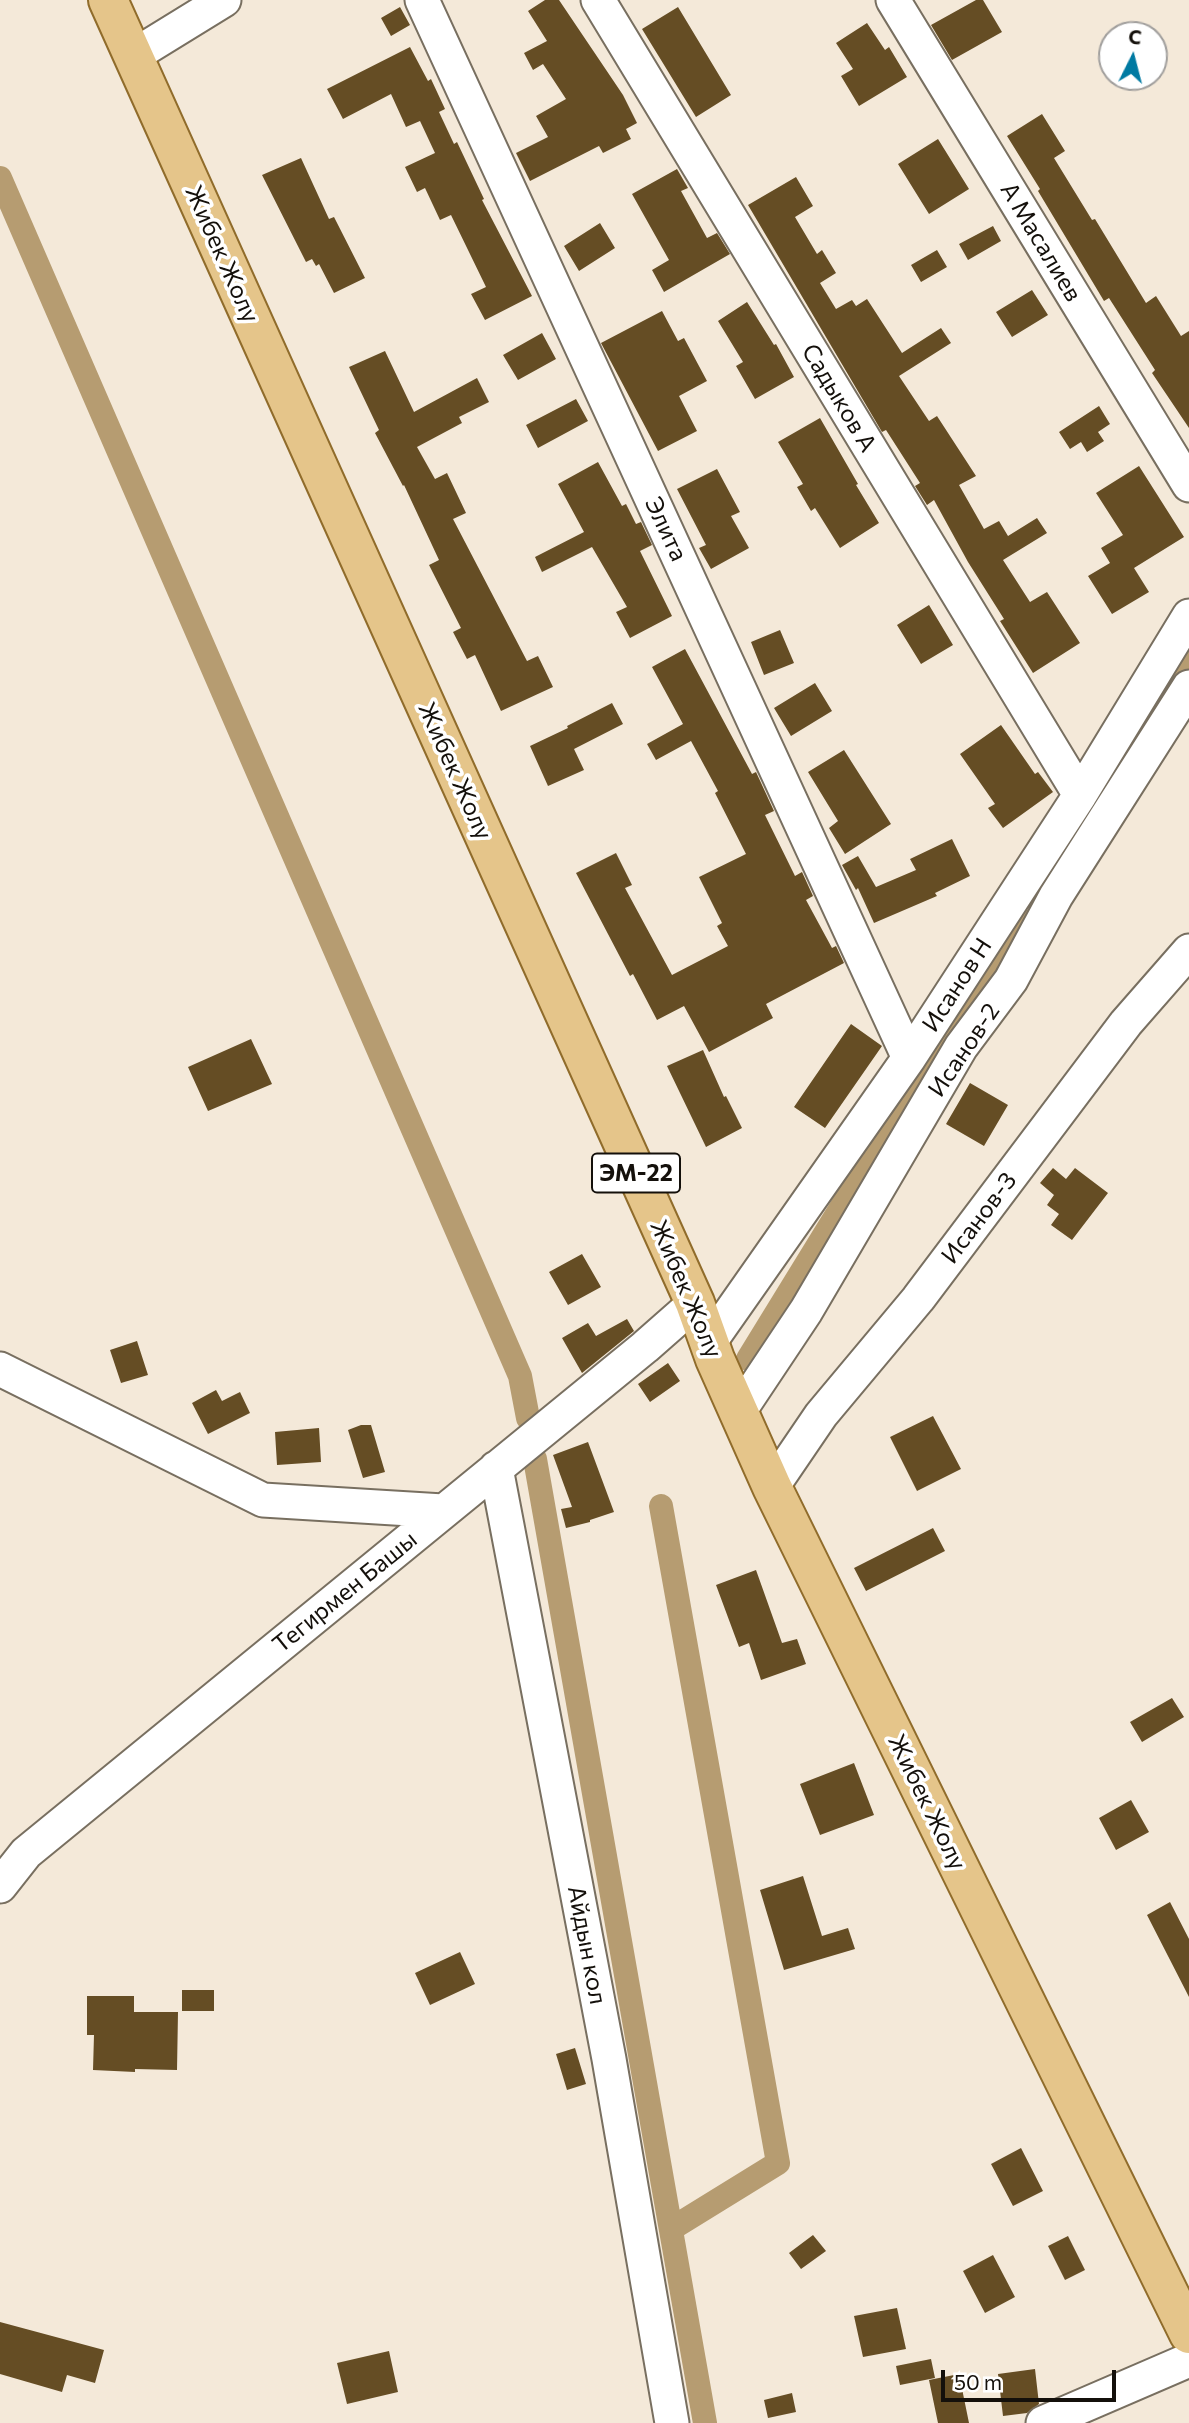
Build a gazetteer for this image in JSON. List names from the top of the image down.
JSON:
{
  "streets": {
    "main road": ["Жибек Жолу", "ЭМ-22"],
    "street": [
      "А Масалиев",
      "Садыков А",
      "Элита",
      "Исанов Н",
      "Исанов-2",
      "Исанов-3",
      "Тегирмен Башы",
      "Айдын кол"
    ]
  },
  "crossings": [
    ["Жибек Жолу", "Исанов Н"],
    ["Жибек Жолу", "Исанов-2"],
    ["Жибек Жолу", "Исанов-3"],
    ["Жибек Жолу", "Тегирмен Башы"],
    ["Садыков А", "Исанов Н"],
    ["Элита", "Исанов Н"],
    ["Тегирмен Башы", "Айдын кол"]
  ],
  "scale_bar": "50 m",
  "north": "top"
}
